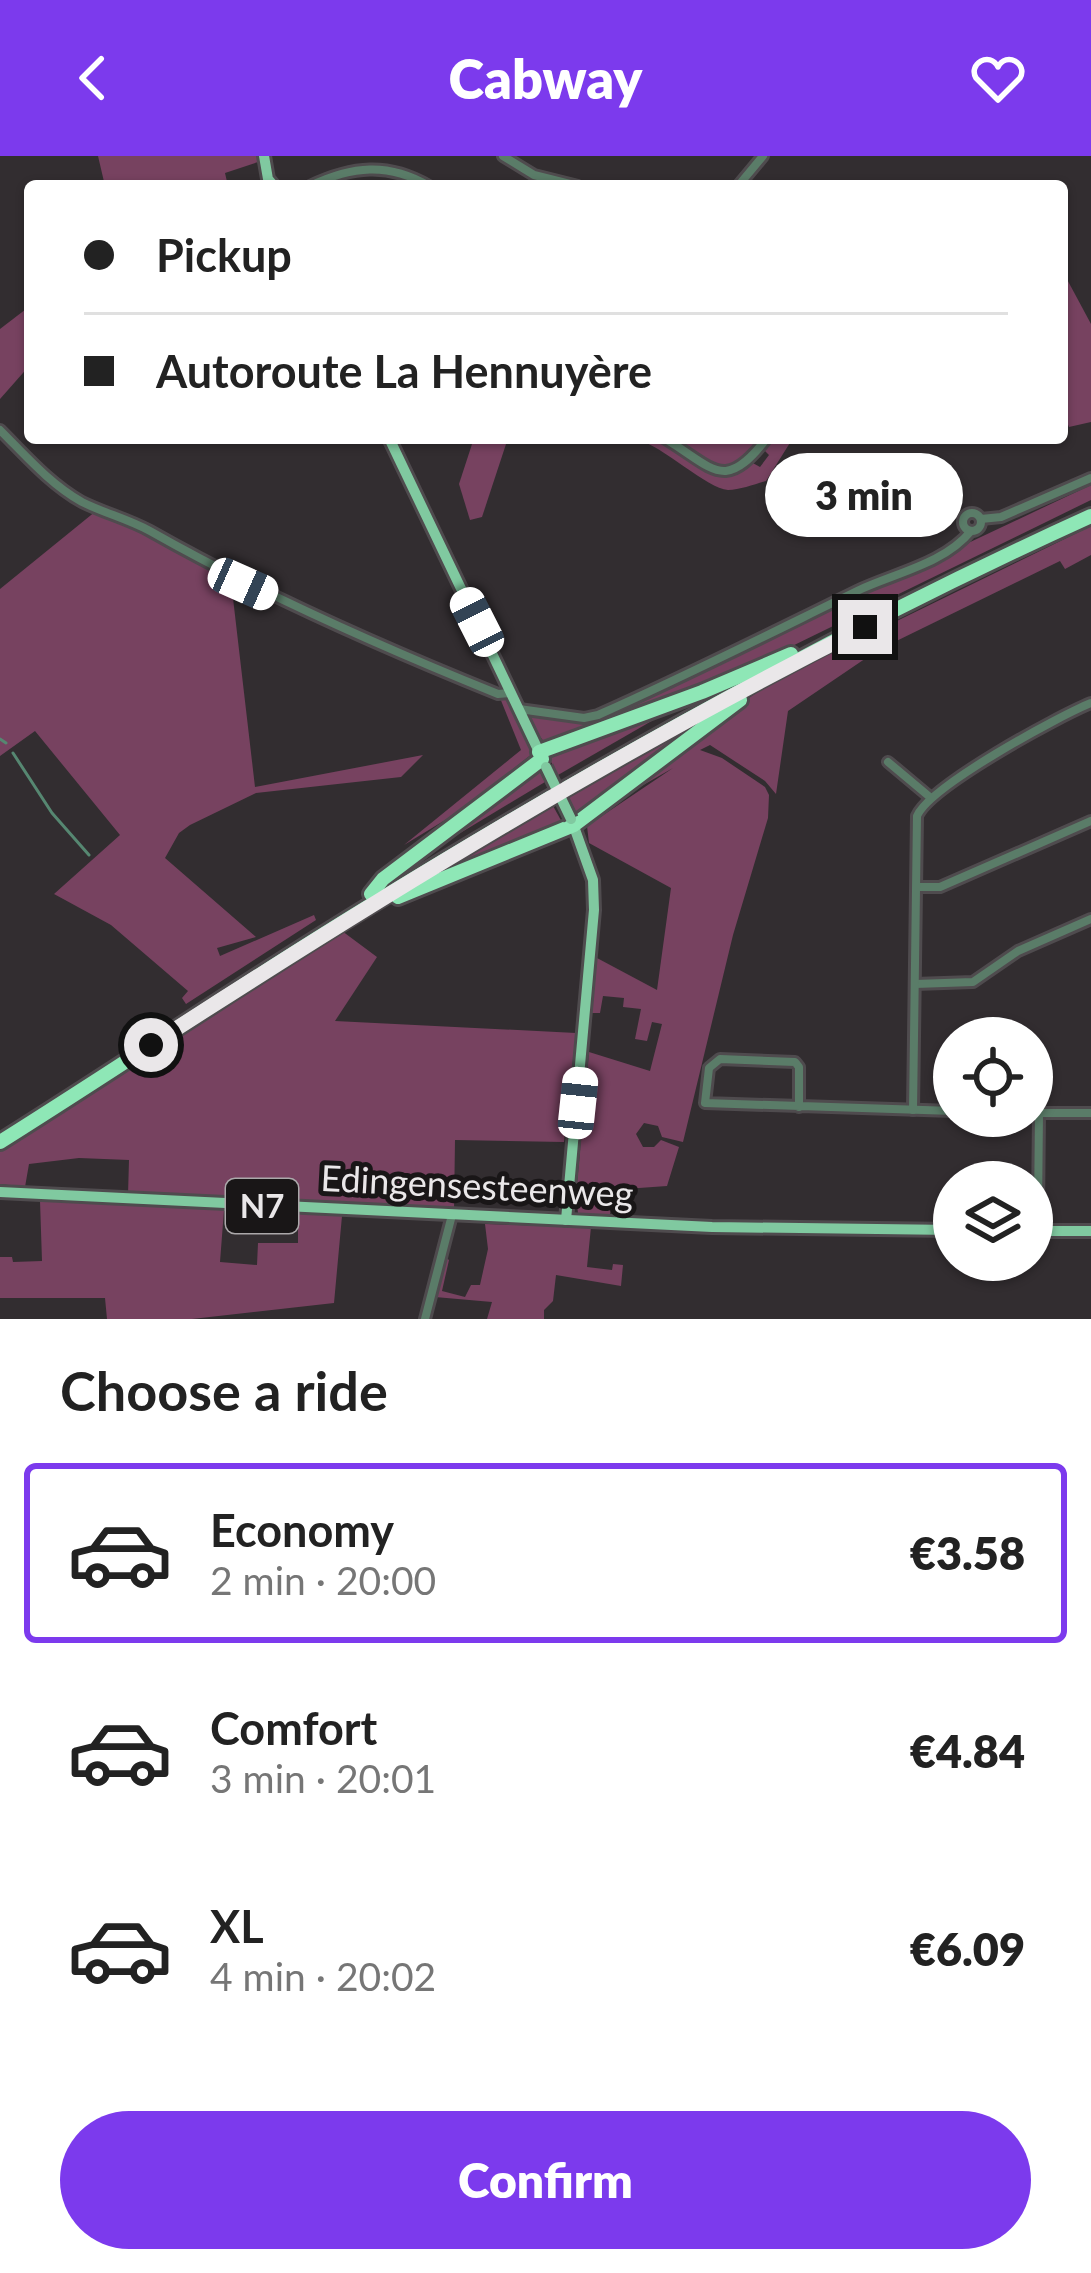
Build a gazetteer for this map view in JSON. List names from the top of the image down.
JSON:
{
  "streets": {
    "main road": ["Edingensesteenweg", "N7"]
  },
  "page": {
    "header": "Cabway",
    "banner": ["Pickup", "Autoroute La Hennuyère"],
    "bubble": "3 min",
    "heading": "Choose a ride",
    "list": [
      {
        "name": "Economy",
        "note": "2 min · 20:00",
        "value": "€3.58"
      },
      {
        "name": "Comfort",
        "note": "3 min · 20:01",
        "value": "€4.84"
      },
      {
        "name": "XL",
        "note": "4 min · 20:02",
        "value": "€6.09"
      }
    ],
    "buttons": "Confirm"
  }
}
